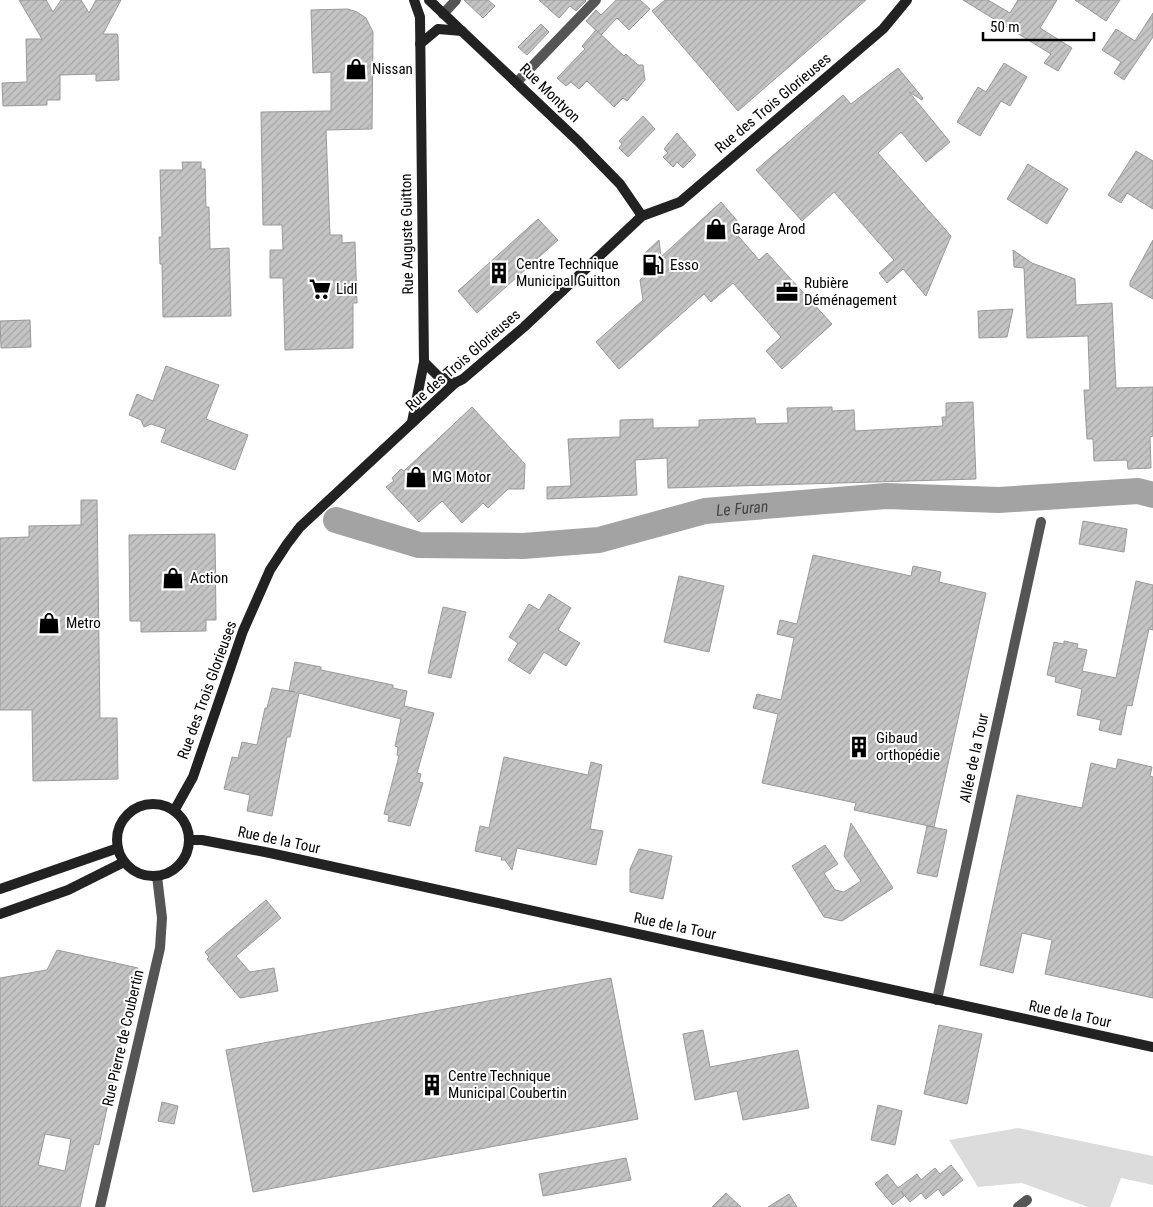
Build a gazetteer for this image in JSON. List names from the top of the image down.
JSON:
{
  "streets": {
    "street": [
      "Rue Montyon",
      "Rue des Trois Glorieuses",
      "Rue Auguste Guitton",
      "Allée de la Tour",
      "Rue de la Tour",
      "Rue Pierre de Coubertin"
    ]
  },
  "crossings": [
    ["Rue Montyon", "Rue des Trois Glorieuses"],
    ["Rue des Trois Glorieuses", "Rue Auguste Guitton"],
    ["Rue des Trois Glorieuses", "Rue de la Tour"],
    ["Rue des Trois Glorieuses", "Rue Pierre de Coubertin"],
    ["Allée de la Tour", "Rue de la Tour"],
    ["Rue de la Tour", "Rue Pierre de Coubertin"]
  ],
  "water": ["Le Furan"],
  "places": {
    "shop": [
      "Nissan",
      "Garage Arod",
      "MG Motor",
      "Action",
      "Metro"
    ],
    "fuel station": ["Esso"],
    "building": ["Centre Technique Municipal Guitton", "Gibaud orthopédie", "Centre Technique Municipal Coubertin"],
    "supermarket": ["Lidl"],
    "office": ["Rubière Déménagement"]
  },
  "scale_bar": "50 m"
}
